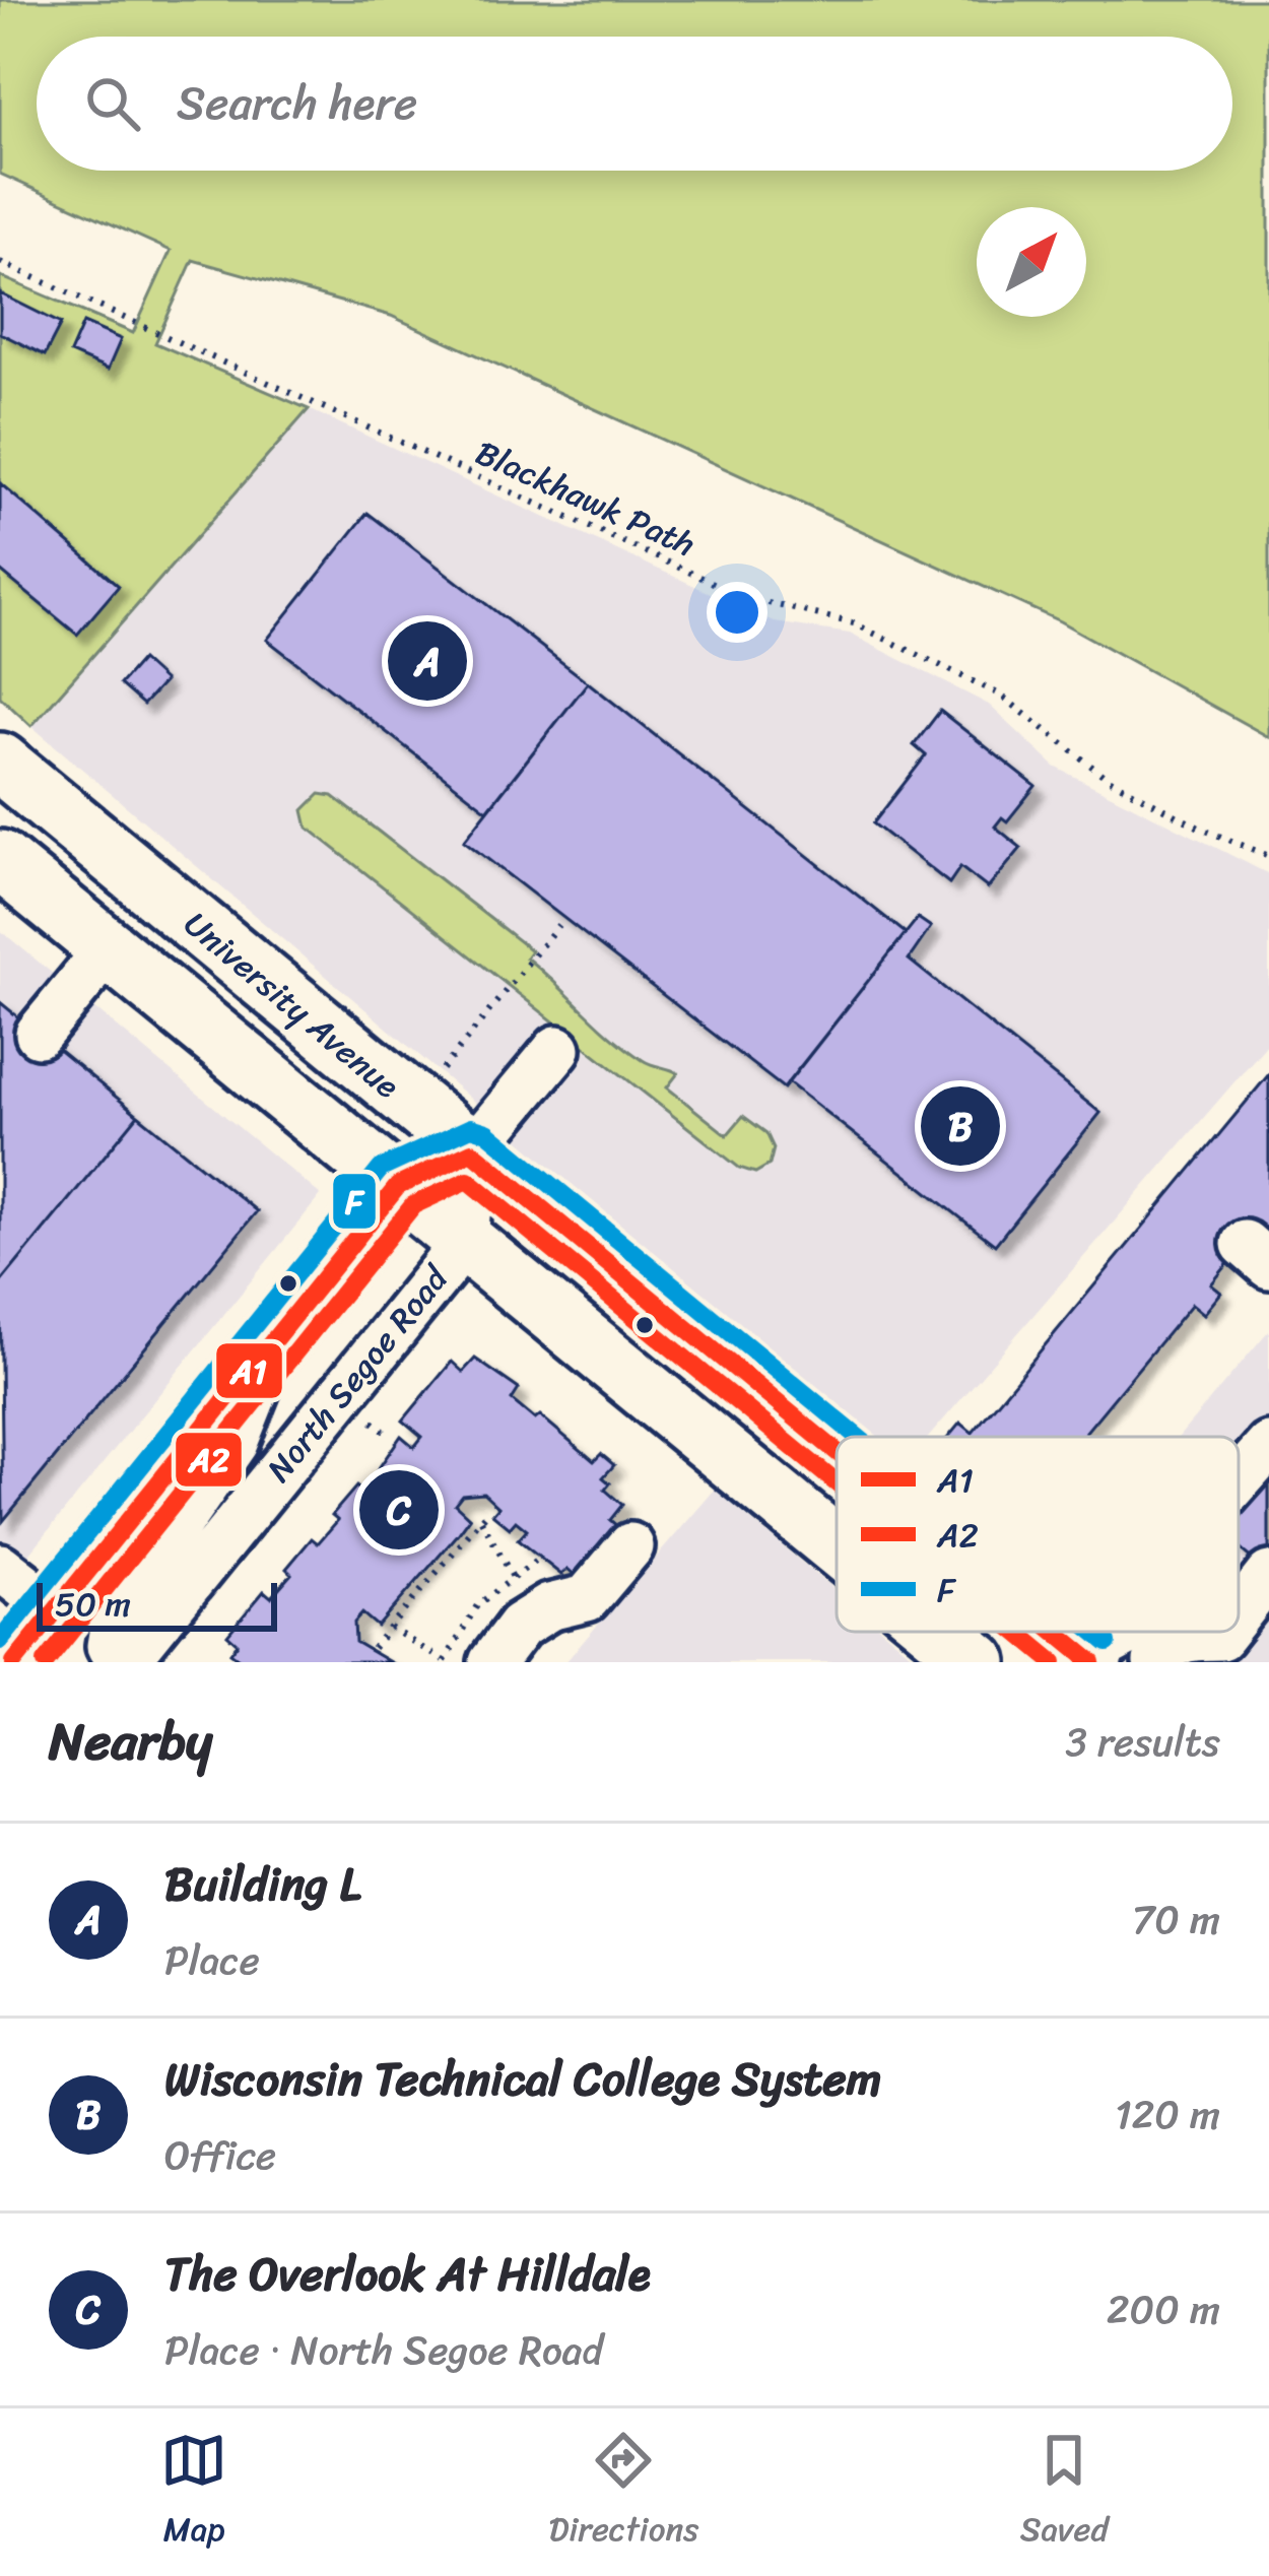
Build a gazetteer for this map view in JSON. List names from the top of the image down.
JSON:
{
  "streets": {
    "main road": ["University Avenue"],
    "street": ["North Segoe Road"],
    "path": ["Blackhawk Path"]
  },
  "crossings": [
    ["University Avenue", "North Segoe Road"]
  ],
  "lines": ["transit line F", "transit line A1", "transit line A2"],
  "legend": ["A1", "A2", "F"],
  "scale_bar": "50 m",
  "north": "top right",
  "page": {
    "search": "Search here",
    "pins": ["A", "B", "C"],
    "scale": "50 m",
    "heading": ["Nearby", "3 results"],
    "list": [
      {
        "mark": "A",
        "name": "Building L",
        "note": "Place",
        "value": "70 m"
      },
      {
        "mark": "B",
        "name": "Wisconsin Technical College System",
        "note": "Office",
        "value": "120 m"
      },
      {
        "mark": "C",
        "name": "The Overlook At Hilldale",
        "note": "Place · North Segoe Road",
        "value": "200 m"
      }
    ],
    "nav": ["Map", "Directions", "Saved"]
  }
}
